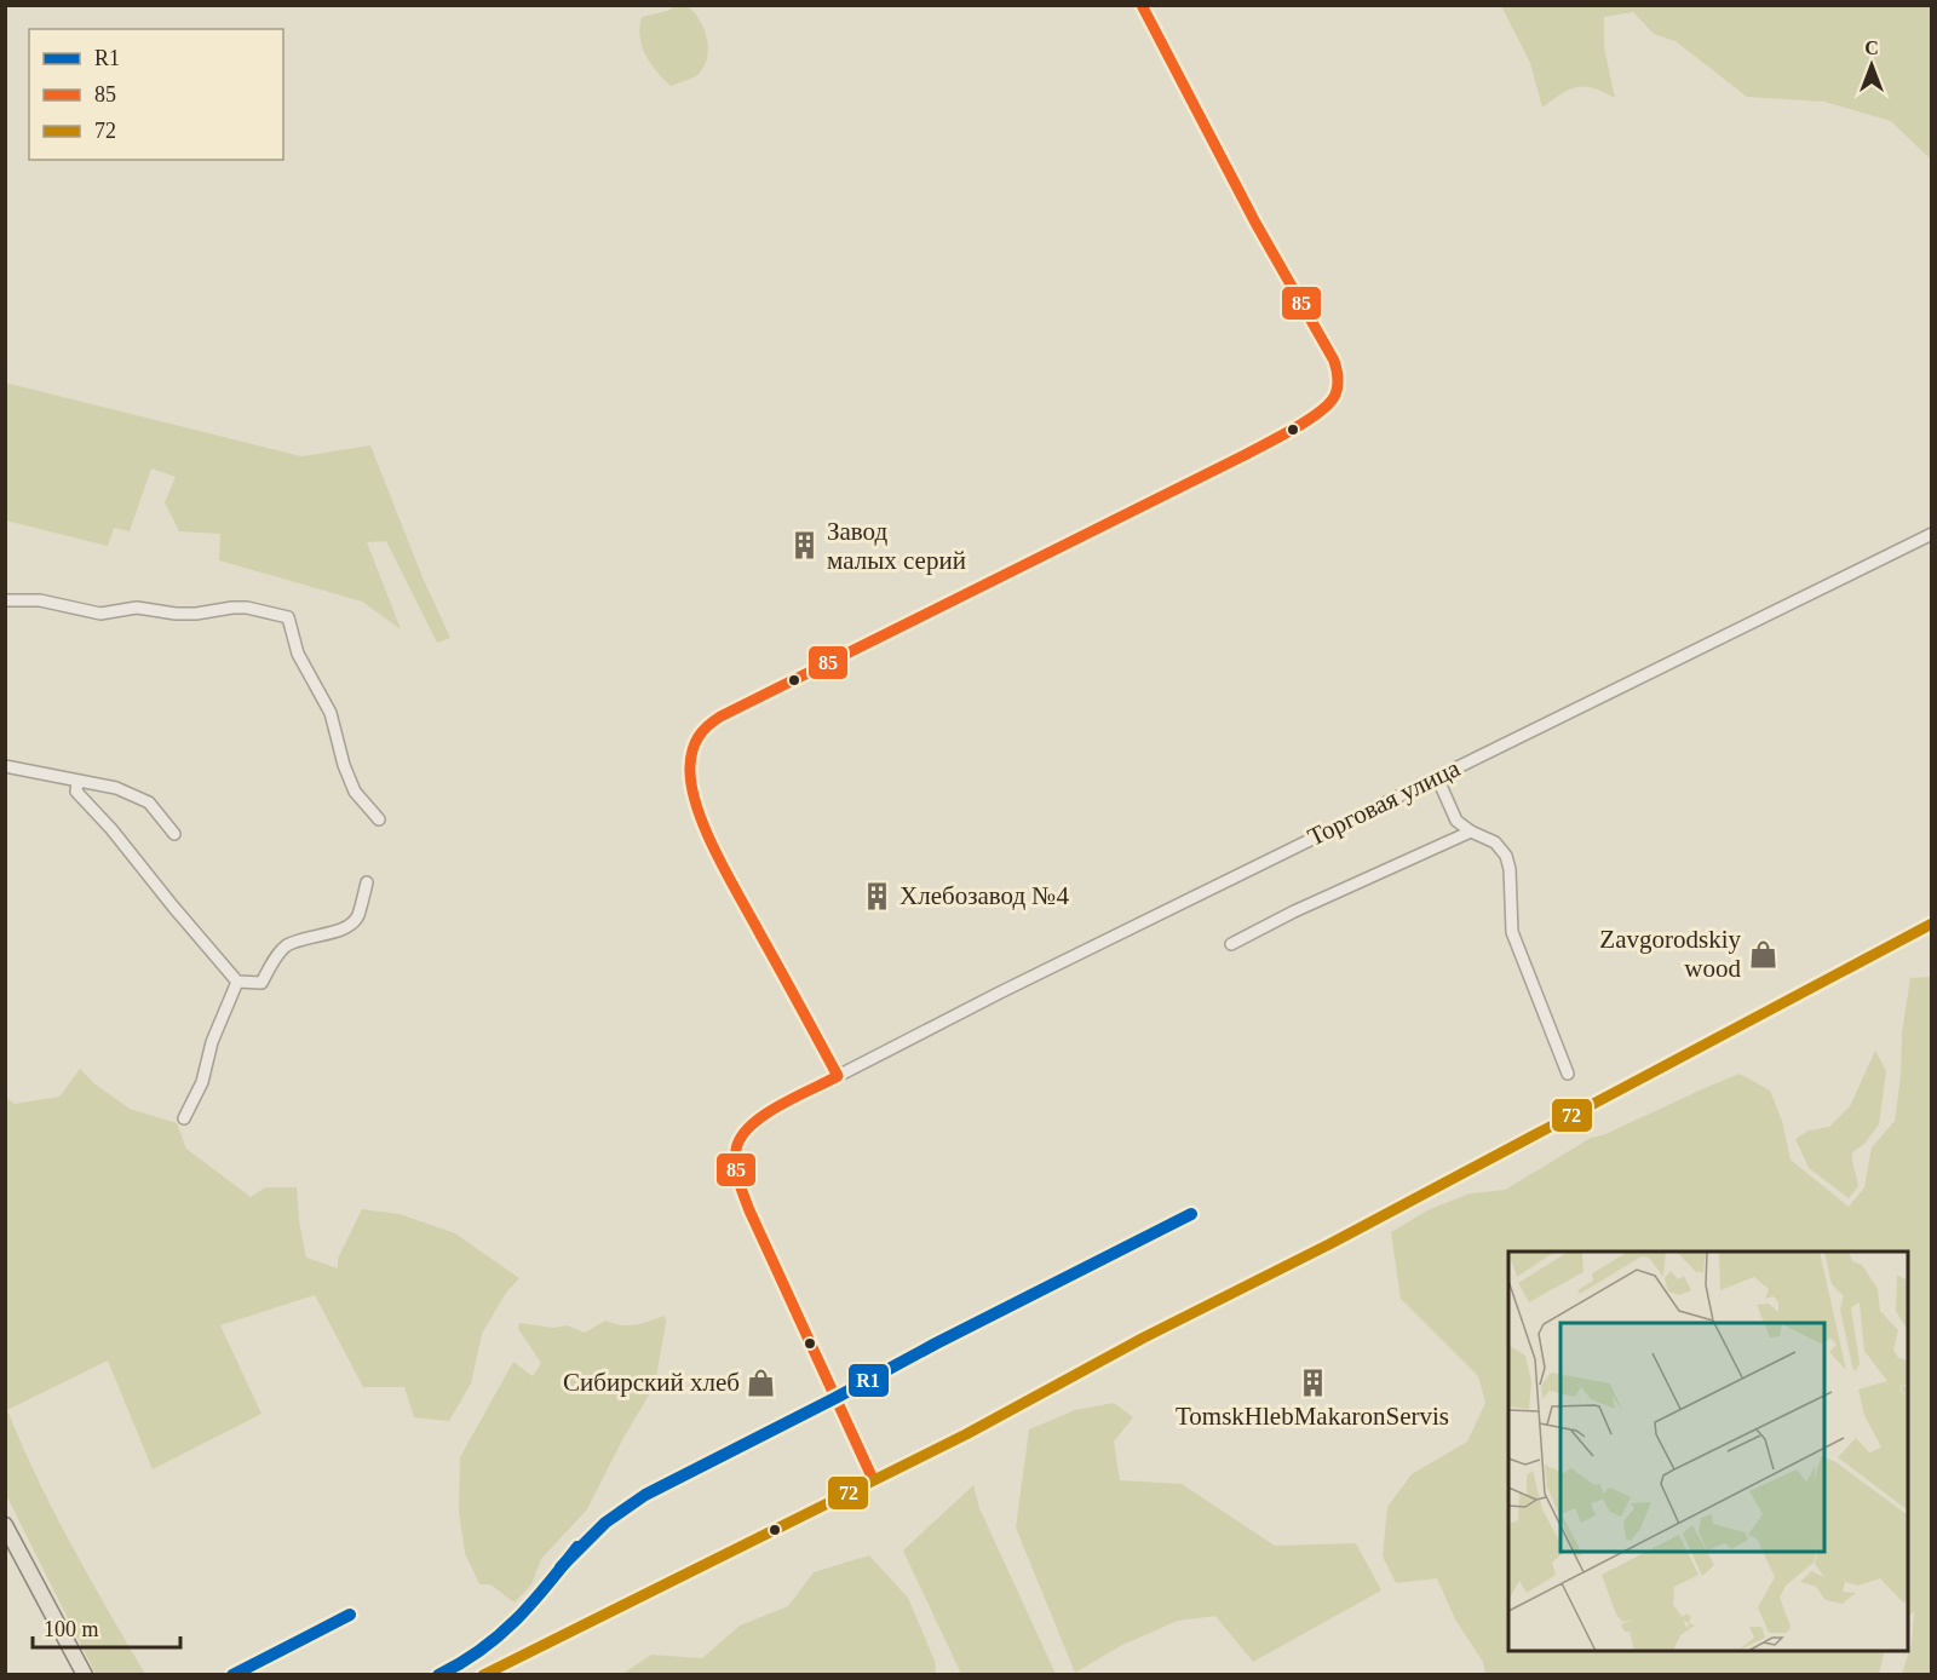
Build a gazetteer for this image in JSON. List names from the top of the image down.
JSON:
{
  "streets": {
    "street": ["Торговая улица"]
  },
  "places": {
    "building": ["Завод малых серий", "Хлебозавод №4", "TomskHlebMakaronServis"],
    "shop": ["Zavgorodskiy wood", "Сибирский хлеб"]
  },
  "lines": ["transit line 85", "transit line 72", "transit line R1"],
  "legend": ["R1", "85", "72"],
  "scale_bar": "100 m",
  "north": "top"
}
